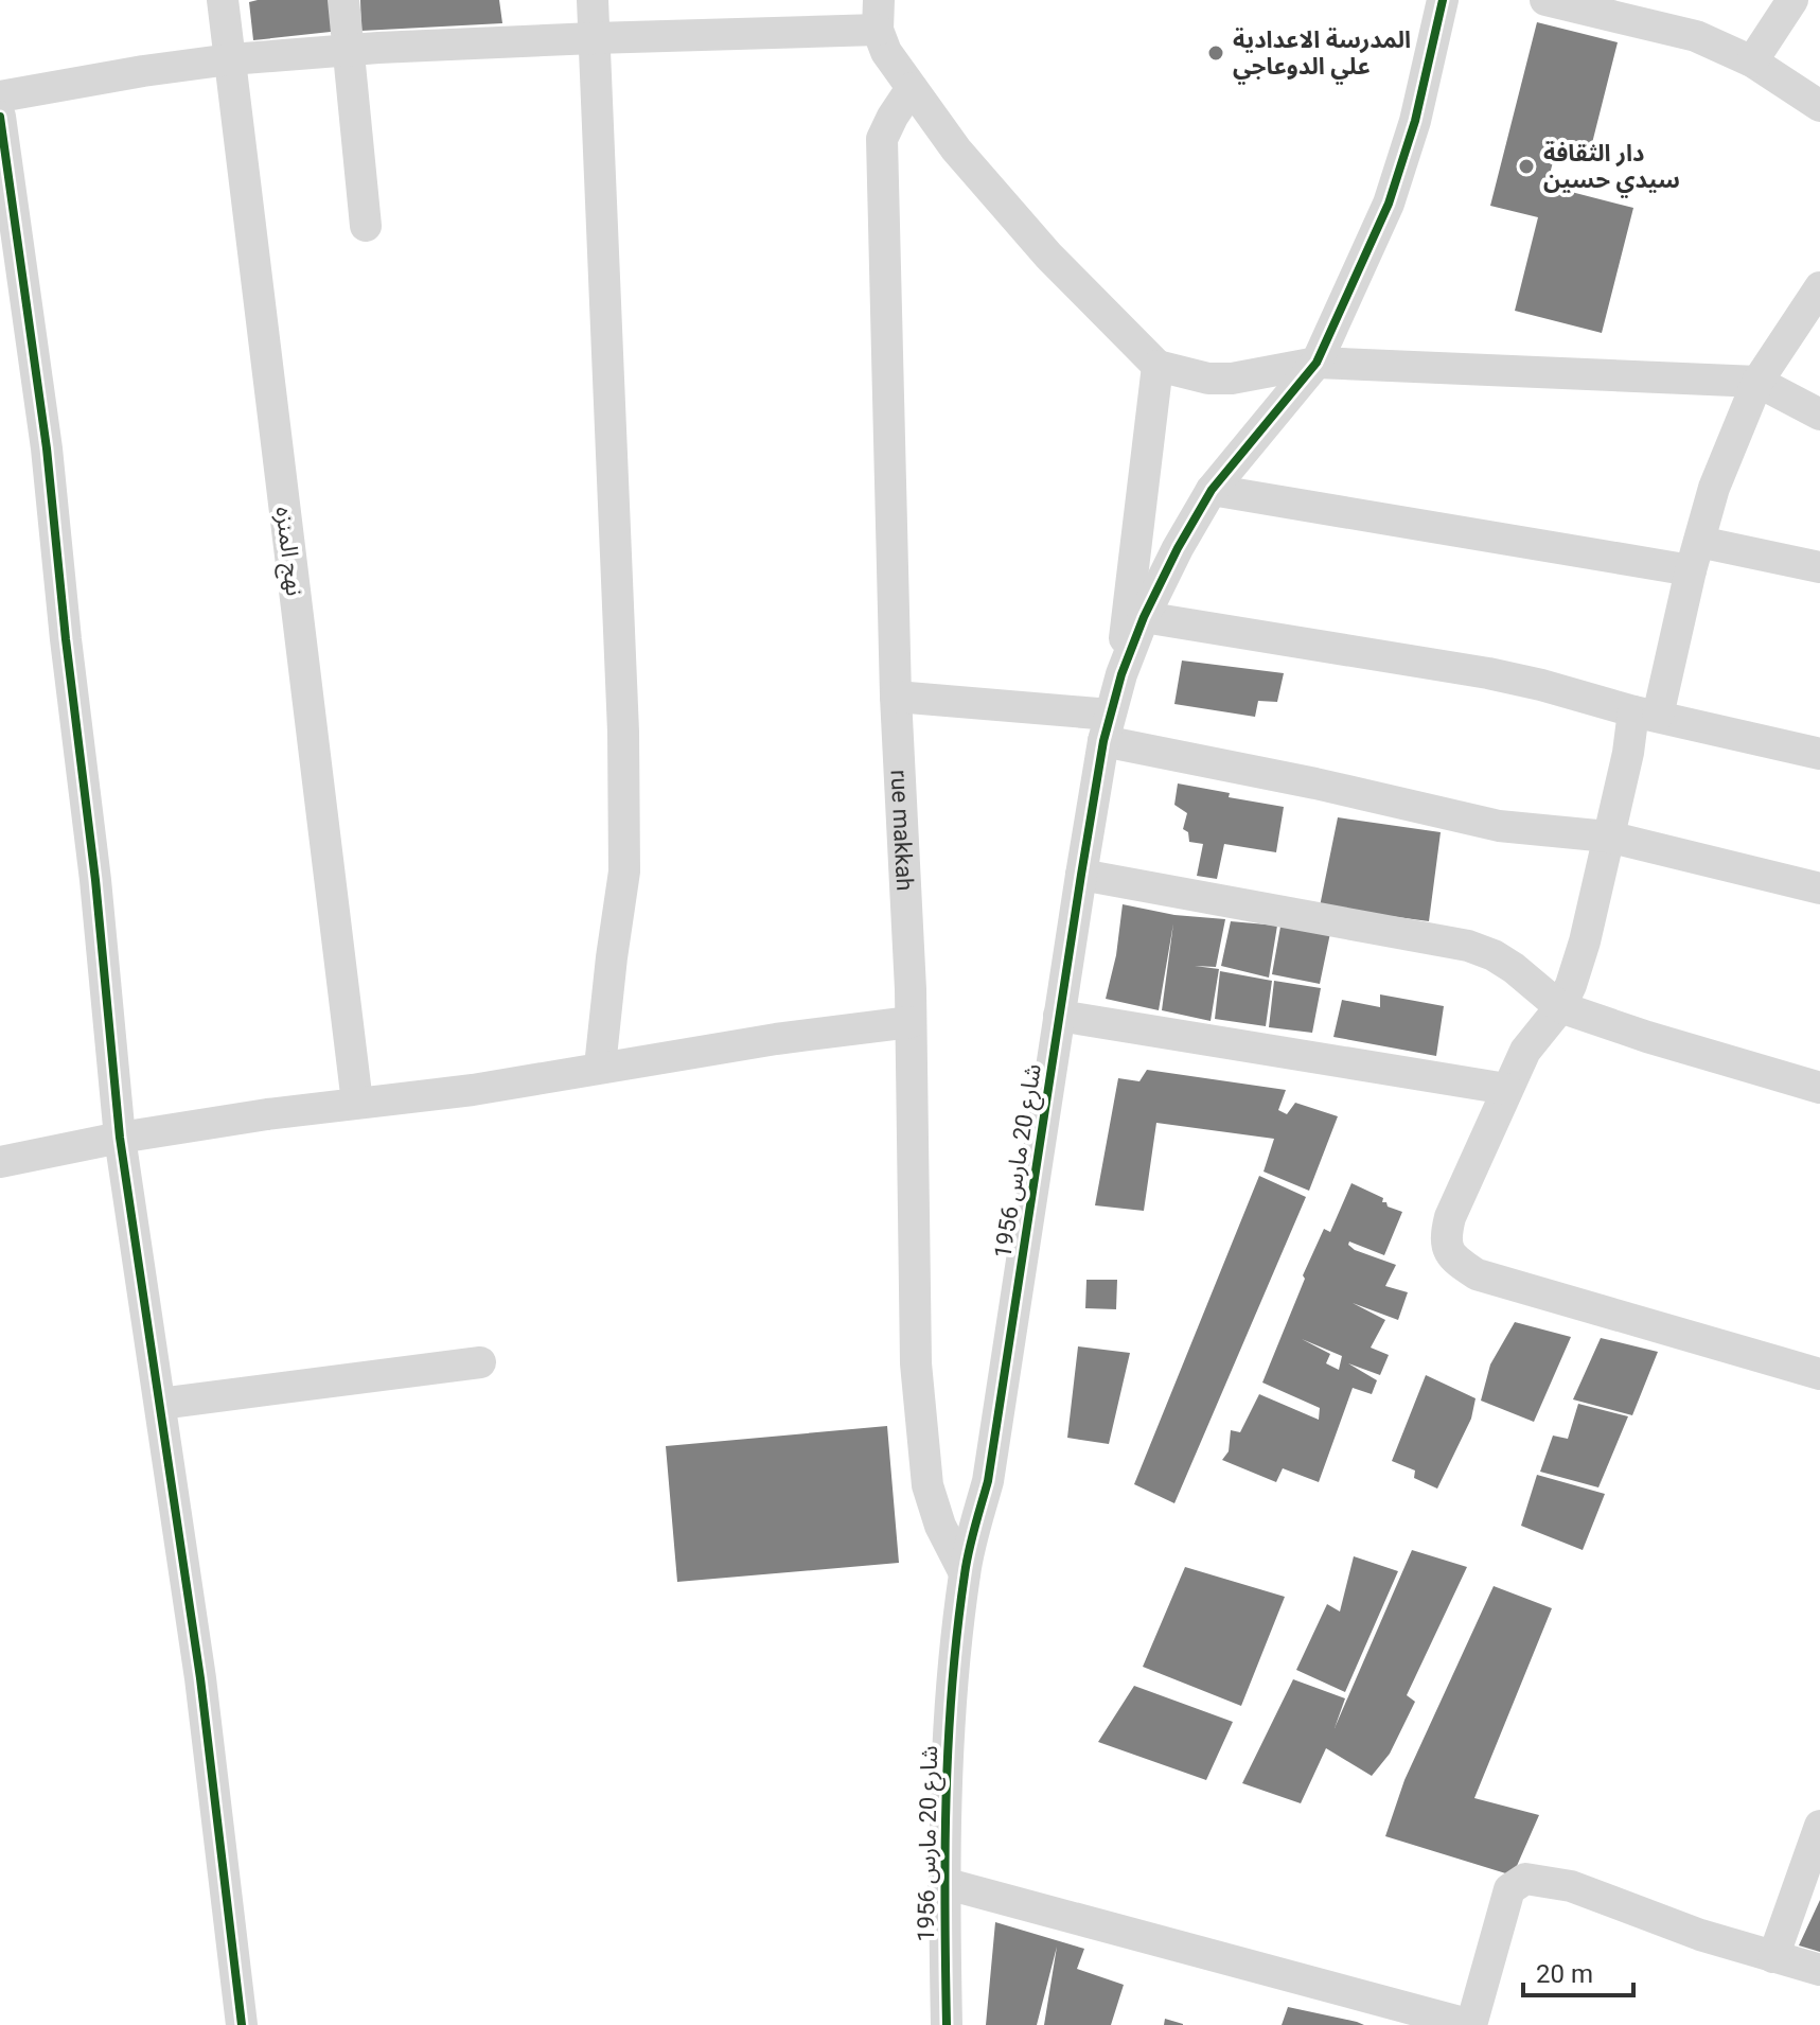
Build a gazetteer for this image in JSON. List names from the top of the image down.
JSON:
{
  "streets": {
    "street": ["نهج المنزه", "rue makkah", "شارع 20 مارس 1956"]
  },
  "crossings": [
    ["rue makkah", "شارع 20 مارس 1956"]
  ],
  "places": ["المدرسة الاعدادية علي الدوعاجي", "دار الثقافة سيدي حسين"],
  "scale_bar": "20 m"
}
